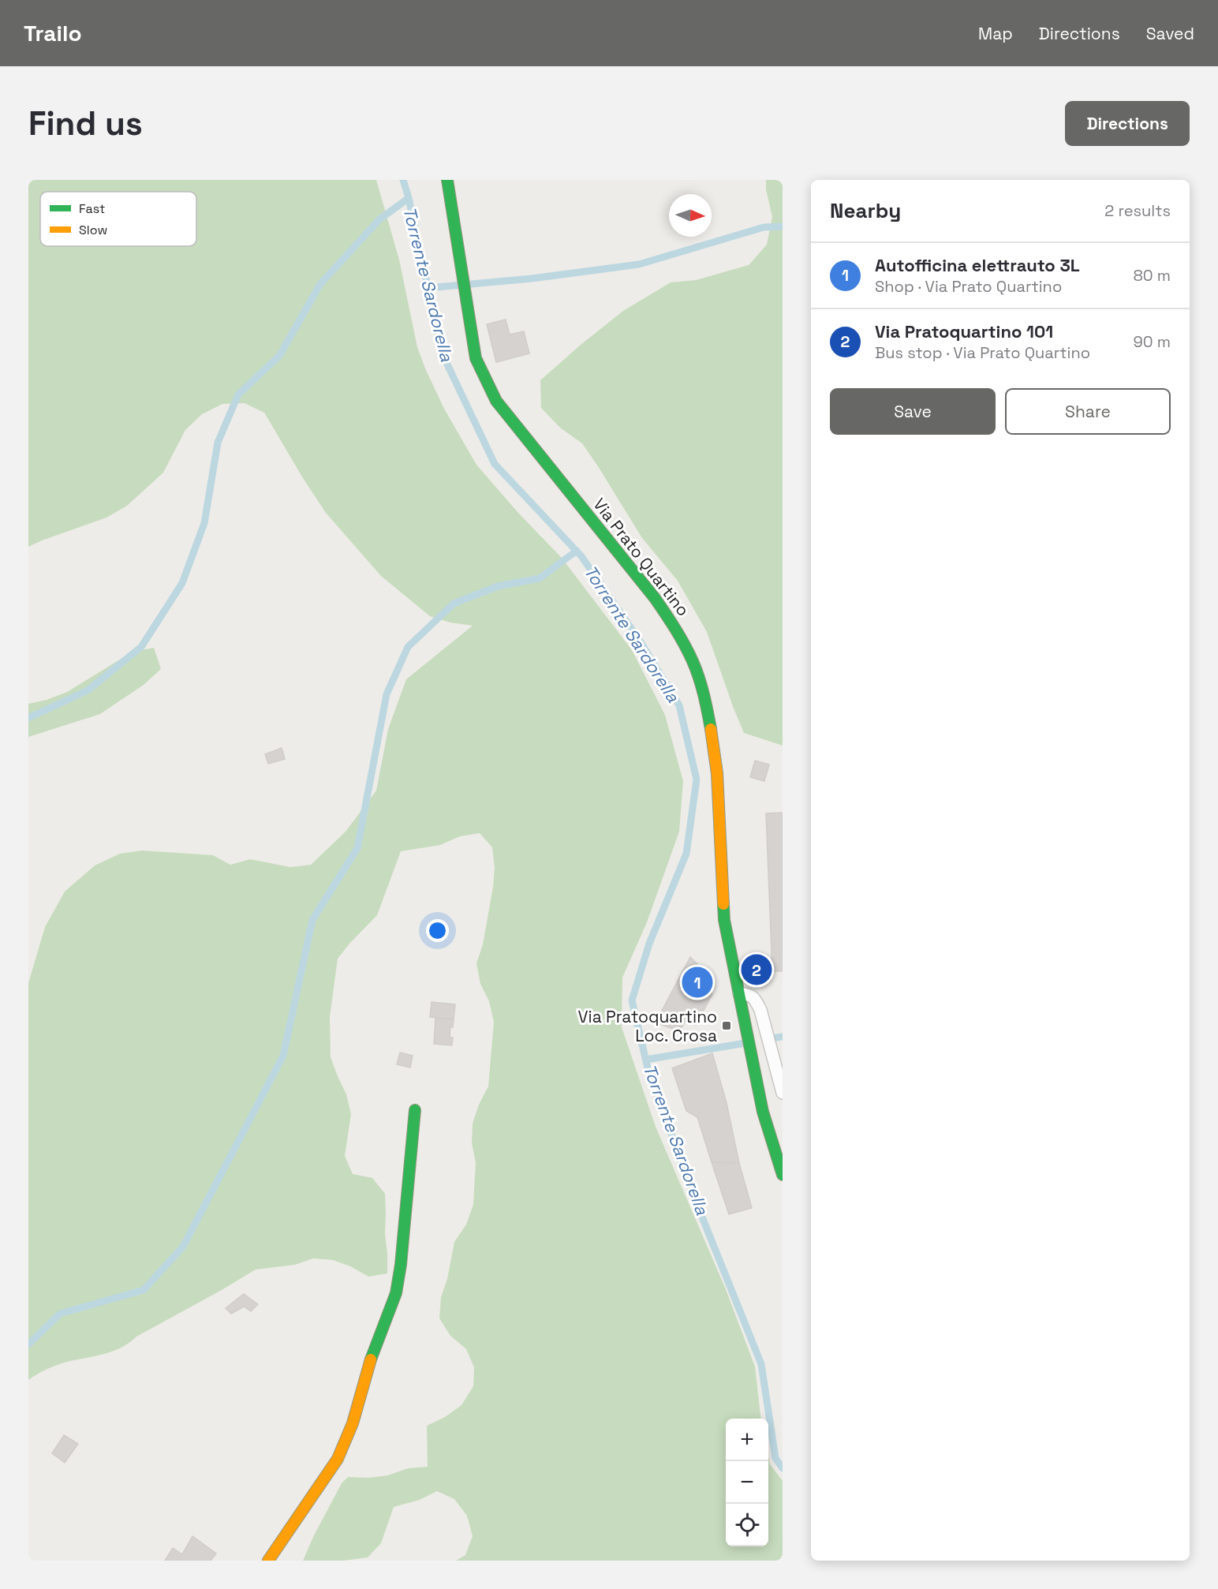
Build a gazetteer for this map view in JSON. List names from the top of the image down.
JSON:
{
  "streets": {
    "main road": ["Via Prato Quartino"]
  },
  "water": ["Torrente Sardorella"],
  "places": {
    "transit": ["Via Pratoquartino Loc. Crosa"]
  },
  "legend": ["Fast", "Slow"],
  "north": "right",
  "page": {
    "header": "Trailo",
    "nav": ["Map", "Directions", "Saved"],
    "buttons": [
      "Directions",
      ["Save", "Share"]
    ],
    "title": "Find us",
    "heading": ["Nearby", "2 results"],
    "list": [
      {
        "mark": "1",
        "name": "Autofficina elettrauto 3L",
        "note": "Shop · Via Prato Quartino",
        "value": "80 m"
      },
      {
        "mark": "2",
        "name": "Via Pratoquartino 101",
        "note": "Bus stop · Via Prato Quartino",
        "value": "90 m"
      }
    ],
    "pins": ["2", "1"],
    "map_buttons": ["+", "−"]
  }
}
